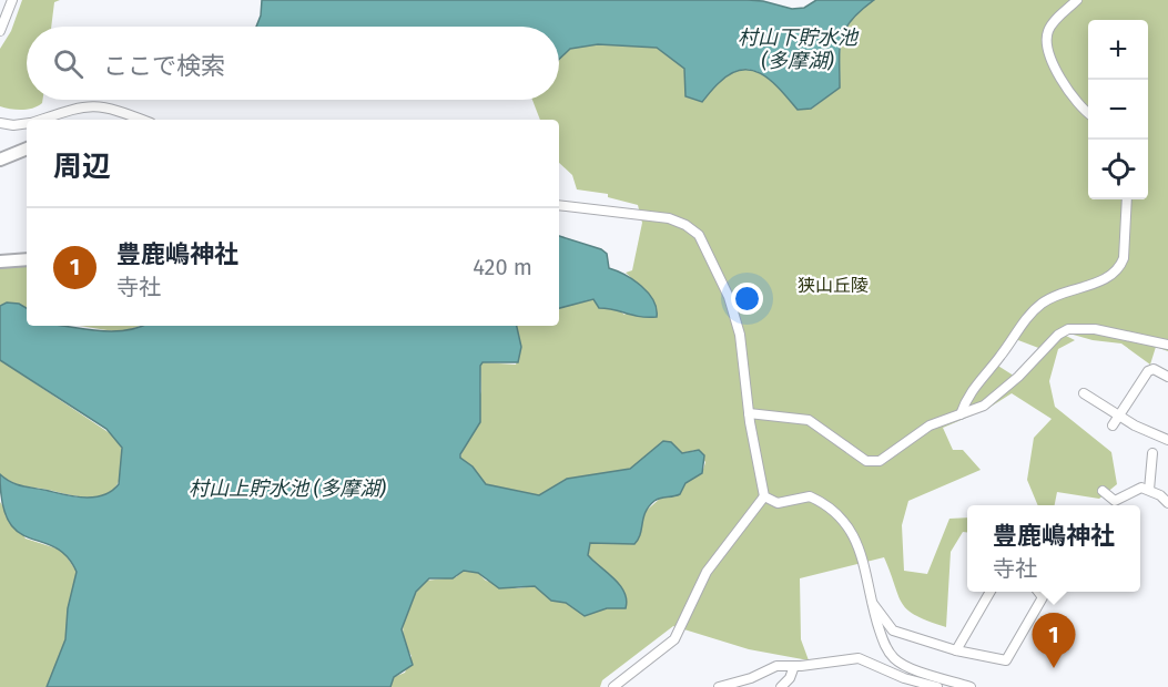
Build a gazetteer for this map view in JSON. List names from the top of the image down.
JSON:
{
  "water": ["村山下貯水池 (多摩湖)", "村山上貯水池 (多摩湖)"],
  "parks": ["狭山丘陵"],
  "page": {
    "map_buttons": ["+", "−"],
    "search": "ここで検索",
    "heading": "周辺",
    "list": [
      {
        "mark": "1",
        "name": "豊鹿嶋神社",
        "note": "寺社",
        "value": "420 m"
      }
    ],
    "popup": ["豊鹿嶋神社", "寺社"],
    "pins": "1"
  }
}
